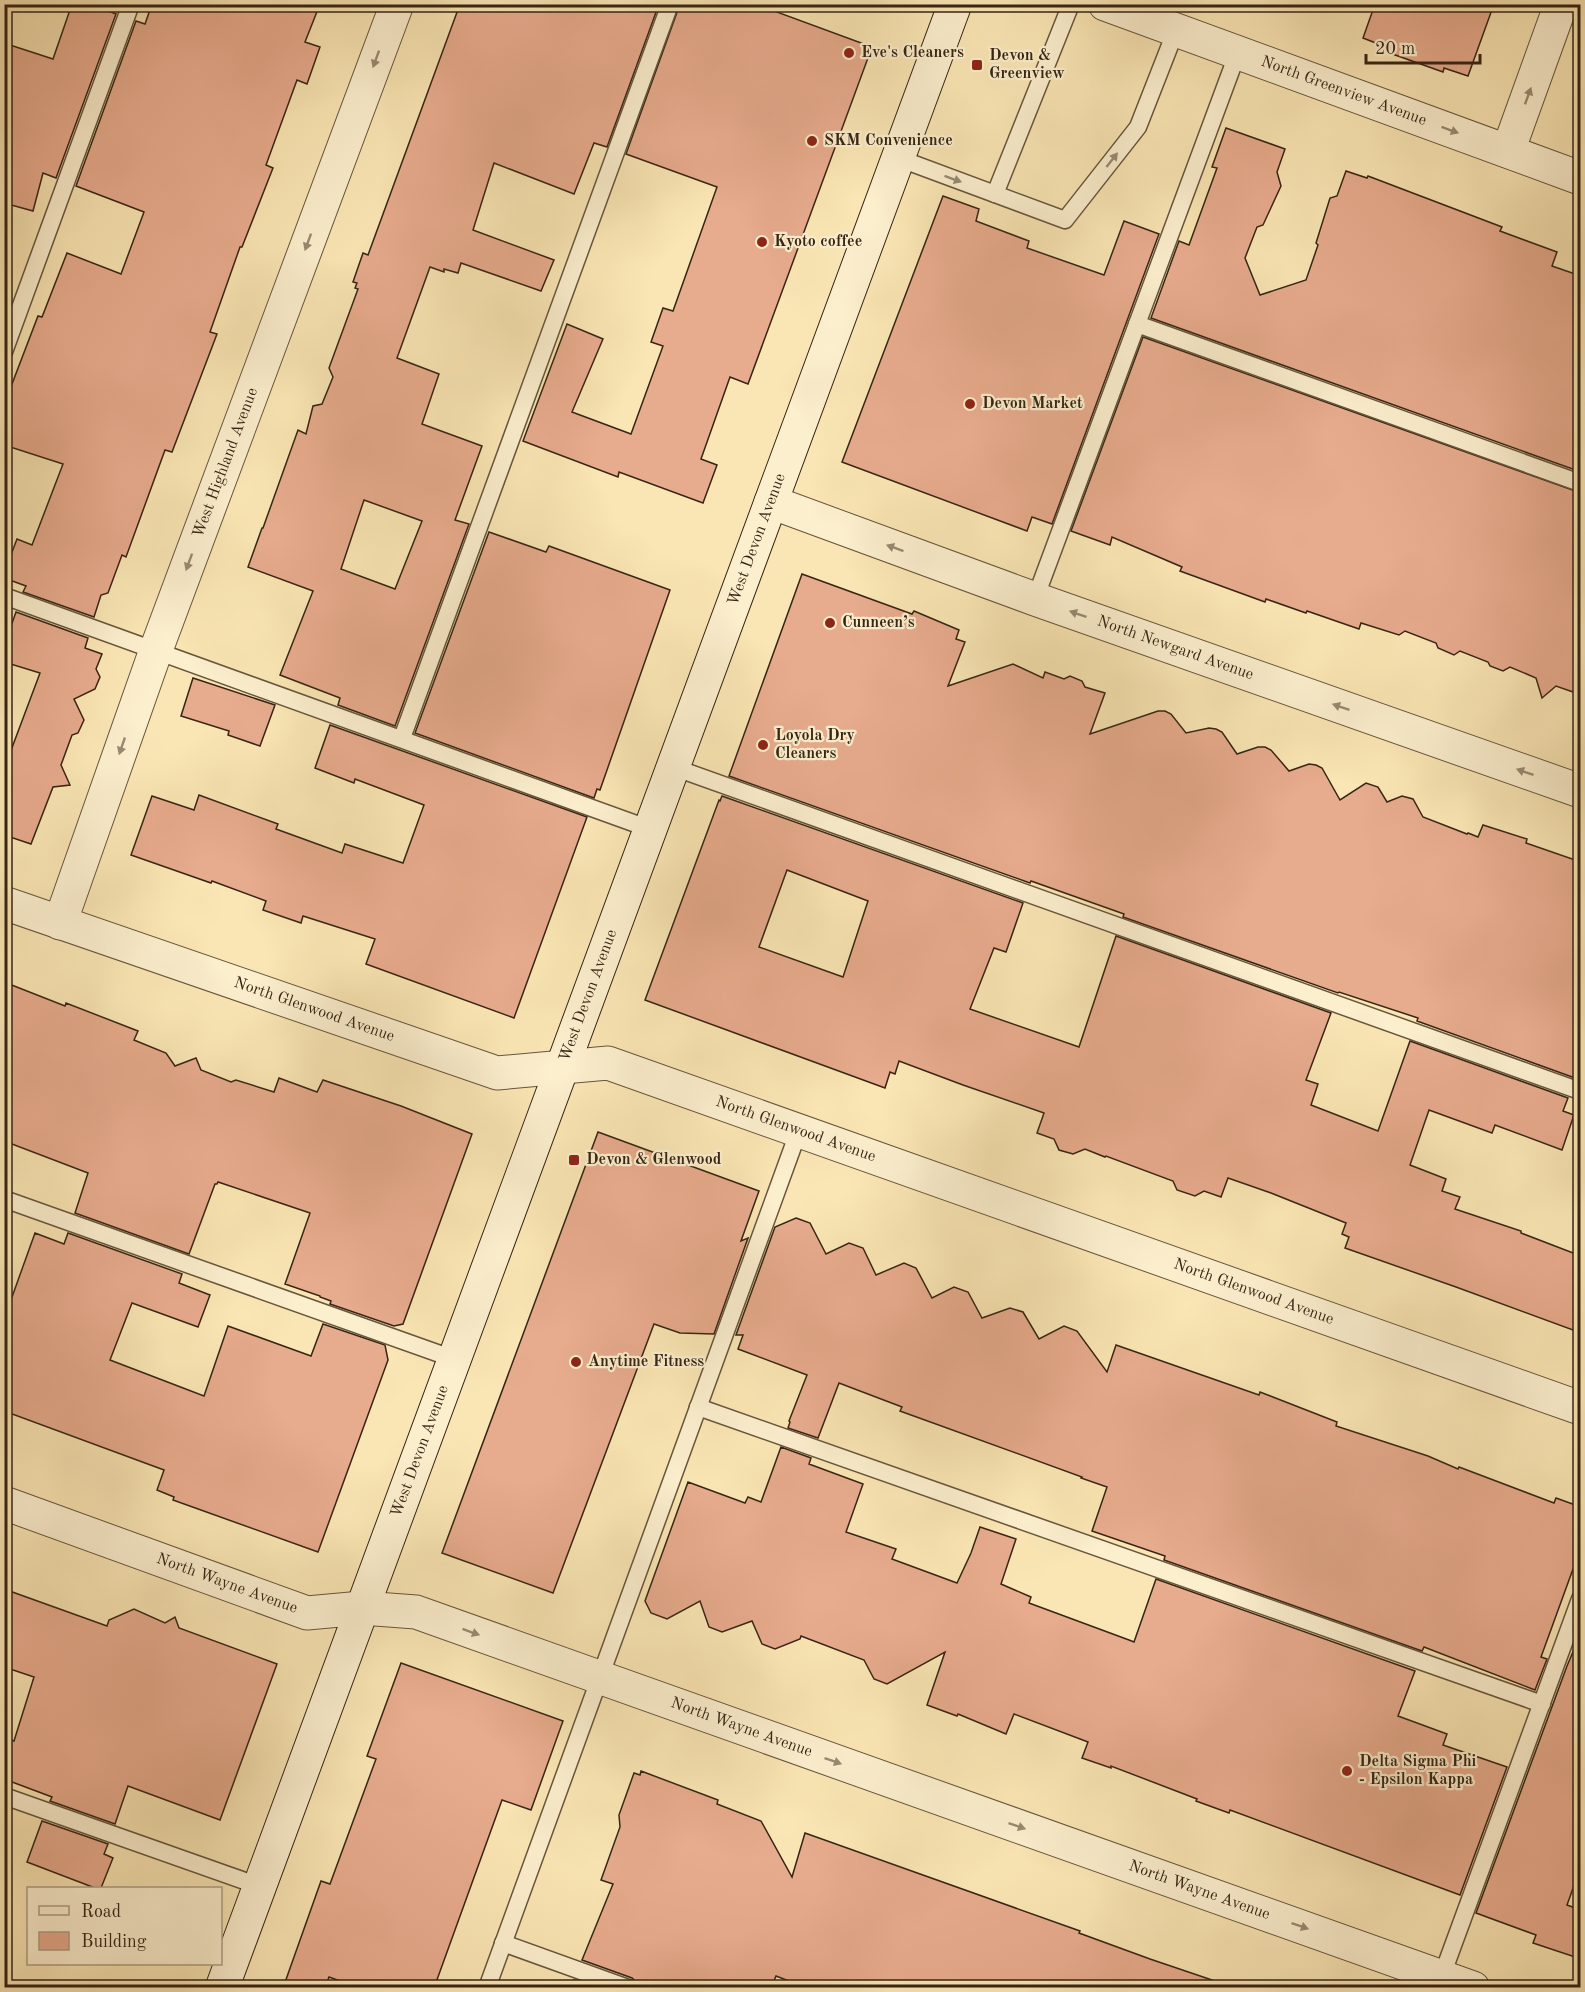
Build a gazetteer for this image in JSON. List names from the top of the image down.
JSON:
{
  "streets": {
    "street": [
      "North Greenview Avenue",
      "West Highland Avenue",
      "West Devon Avenue",
      "North Newgard Avenue",
      "North Glenwood Avenue",
      "North Wayne Avenue"
    ]
  },
  "crossings": [
    ["West Highland Avenue", "North Glenwood Avenue"],
    ["West Devon Avenue", "North Newgard Avenue"],
    ["West Devon Avenue", "North Glenwood Avenue"],
    ["West Devon Avenue", "North Wayne Avenue"]
  ],
  "one_way": [
    "North Greenview Avenue",
    "West Highland Avenue",
    "North Newgard Avenue",
    "North Wayne Avenue"
  ],
  "places": {
    "other": [
      "Eve's Cleaners",
      "SKM Convenience",
      "Kyoto coffee",
      "Devon Market",
      "Cunneen’s",
      "Loyola Dry Cleaners",
      "Anytime Fitness",
      "Delta Sigma Phi - Epsilon Kappa"
    ],
    "transit": ["Devon & Greenview", "Devon & Glenwood"]
  },
  "legend": ["Road", "Building"],
  "scale_bar": "20 m"
}
